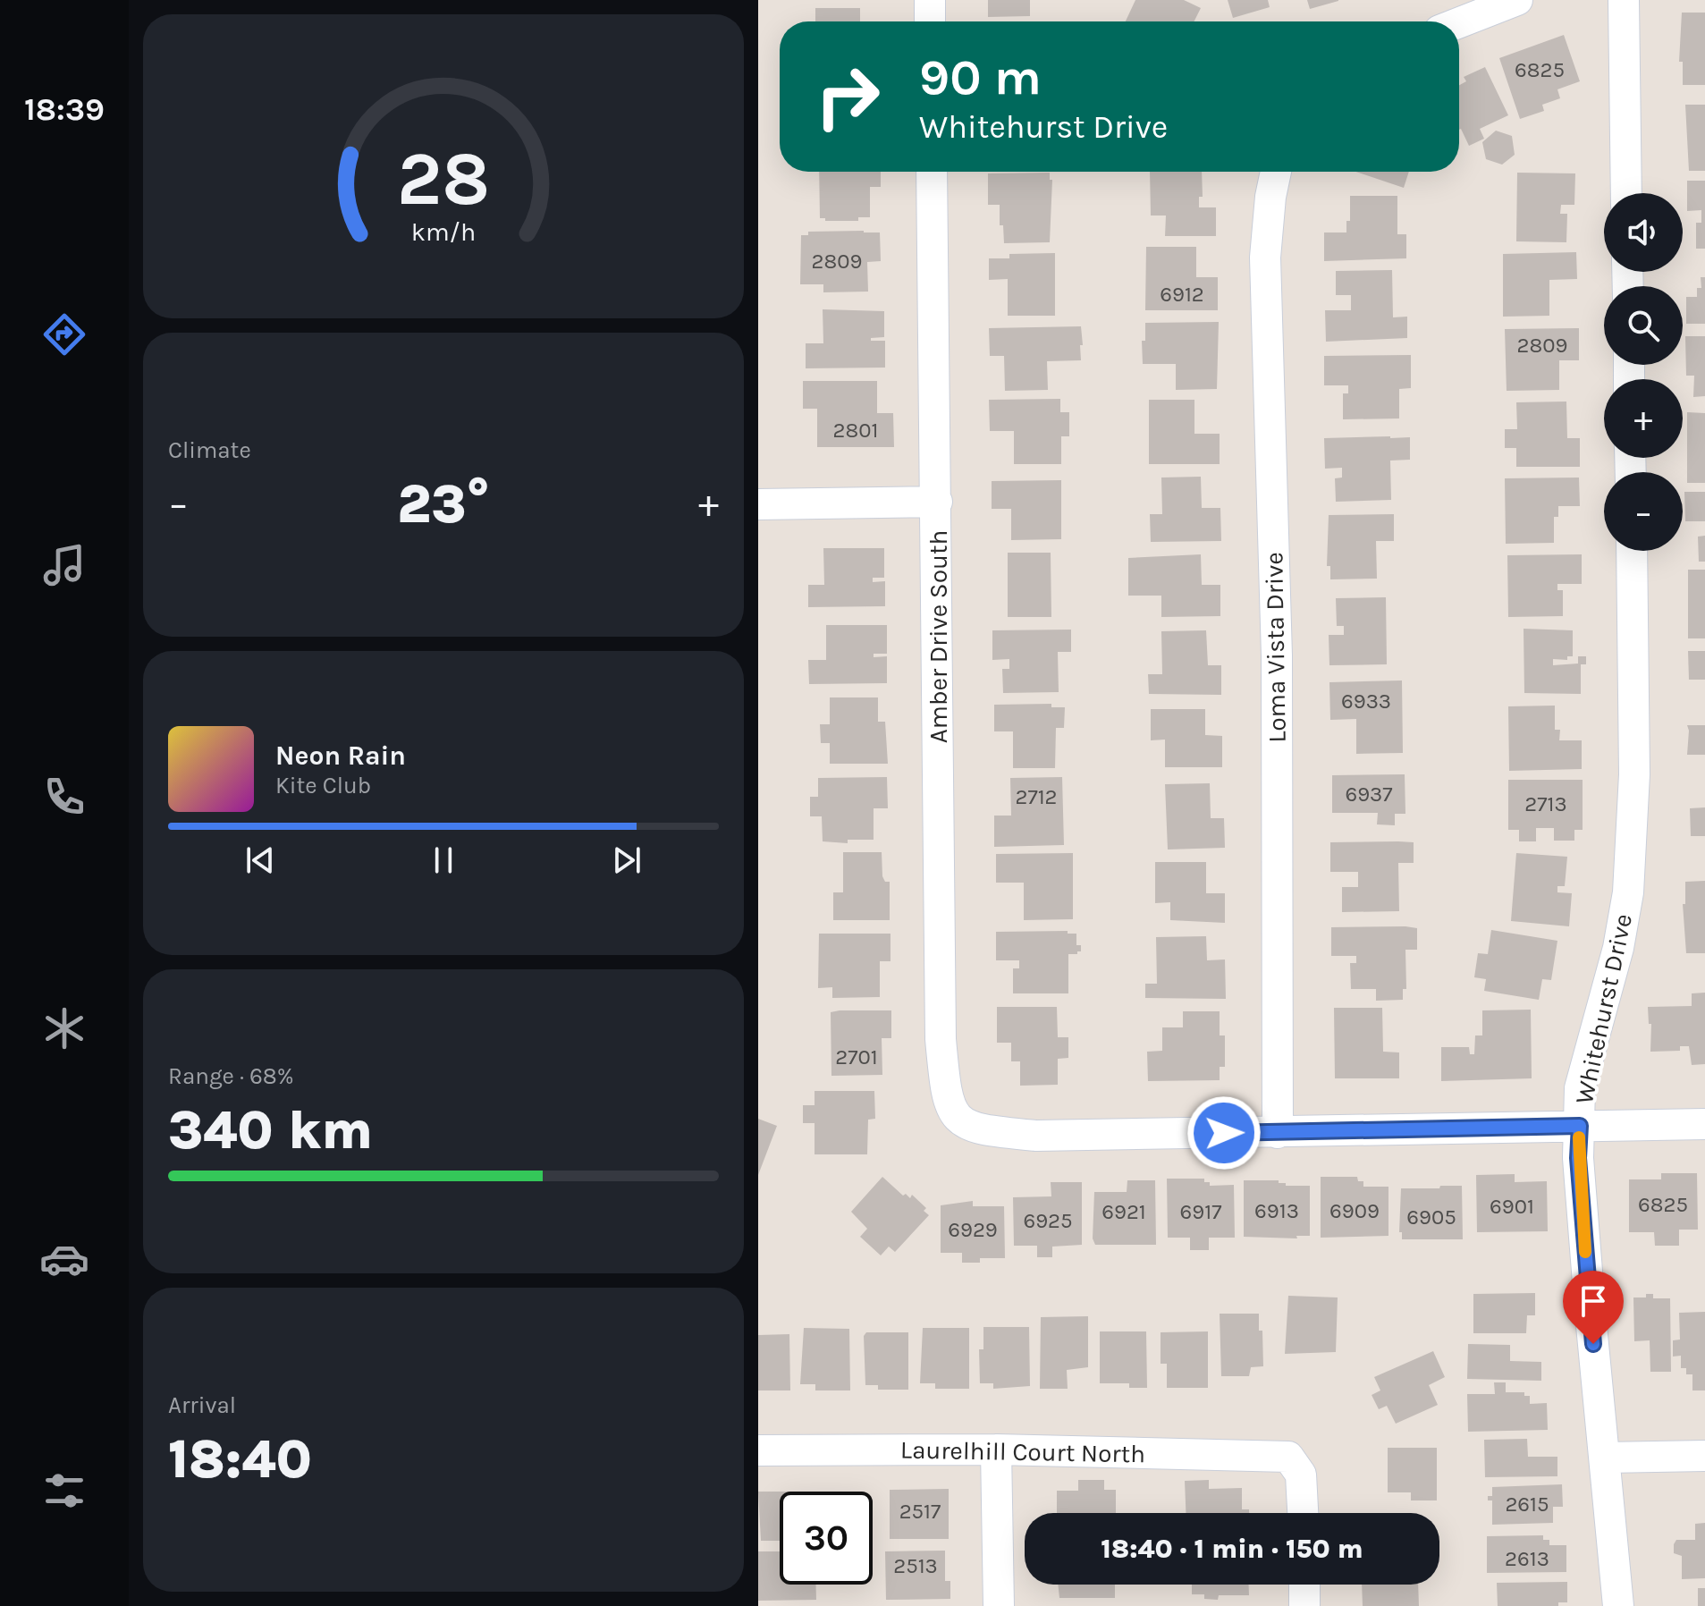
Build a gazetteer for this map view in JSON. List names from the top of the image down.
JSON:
{
  "streets": {
    "street": [
      "Amber Drive South",
      "Loma Vista Drive",
      "Whitehurst Drive",
      "Laurelhill Court North"
    ]
  },
  "crossings": [
    ["Amber Drive South", "Loma Vista Drive"]
  ],
  "house_numbers": [
    "6825",
    "2809",
    "6912",
    "2809",
    "2801",
    "6933",
    "6937",
    "2712",
    "2713",
    "2701",
    "6825",
    "6901",
    "6913",
    "6909",
    "6921",
    "6917",
    "6905",
    "6925",
    "6929",
    "2615",
    "2517",
    "2613",
    "2513"
  ],
  "page": {
    "tabs": "18:39",
    "turn": ["90 m", "Whitehurst Drive"],
    "map_buttons": ["+", "−"],
    "tile": [
      "Climate",
      ["Range · 68%", "340 km"],
      ["Arrival", "18:40"]
    ],
    "heat": ["−", "23°", "+"],
    "song": ["Neon Rain", "Kite Club"],
    "limit": "30",
    "trip": "18:40 · 1 min · 150 m",
    "gauge": ["28", "km/h"]
  }
}
